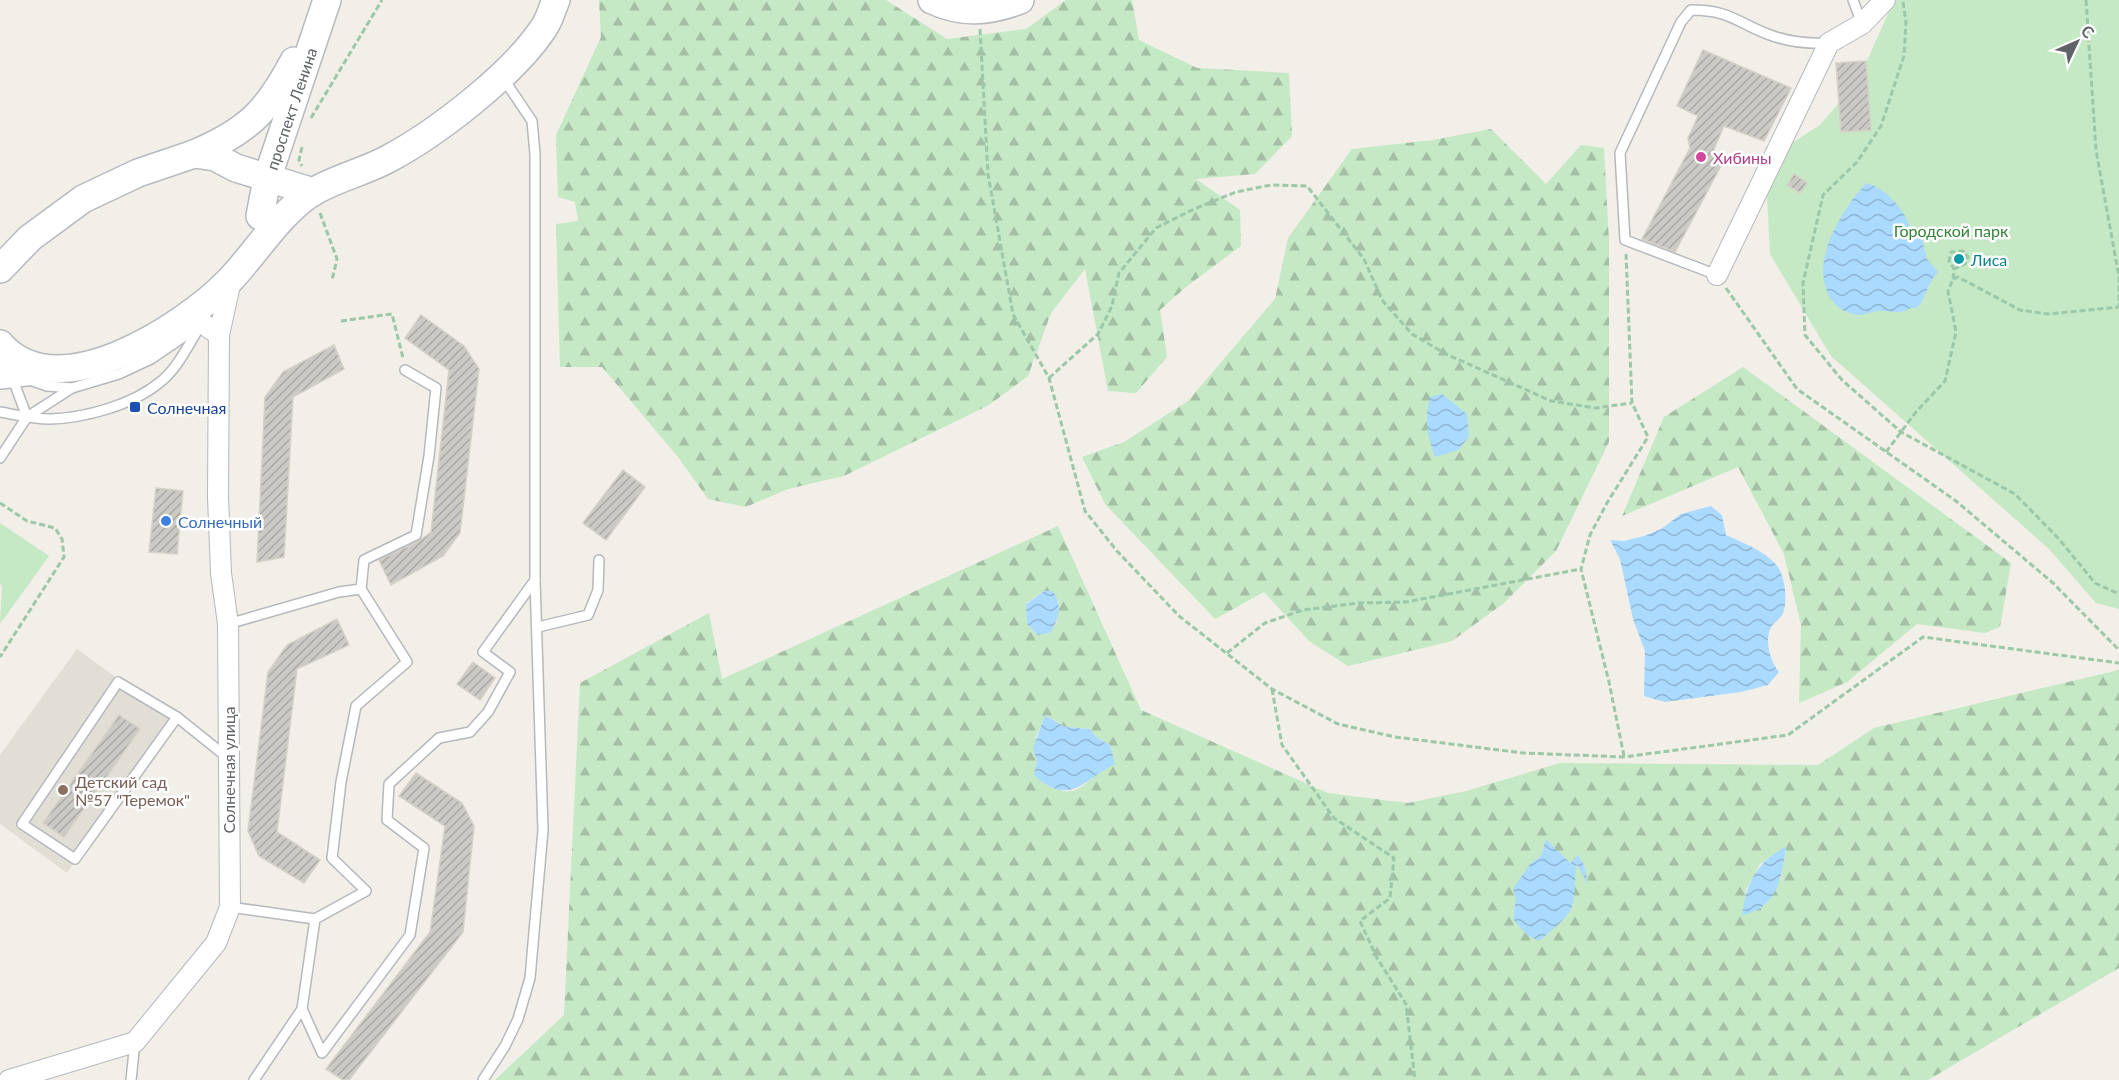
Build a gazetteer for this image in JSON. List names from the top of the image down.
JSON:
{
  "streets": {
    "main road": ["проспект Ленина"],
    "street": ["Солнечная улица"]
  },
  "crossings": [
    ["проспект Ленина", "Солнечная улица"]
  ],
  "parks": ["Городской парк"],
  "places": {
    "other": [
      "Хибины",
      "Лиса",
      "Солнечный",
      "Детский сад №57 \"Теремок\""
    ],
    "transit": ["Солнечная"]
  },
  "north": "top right"
}
